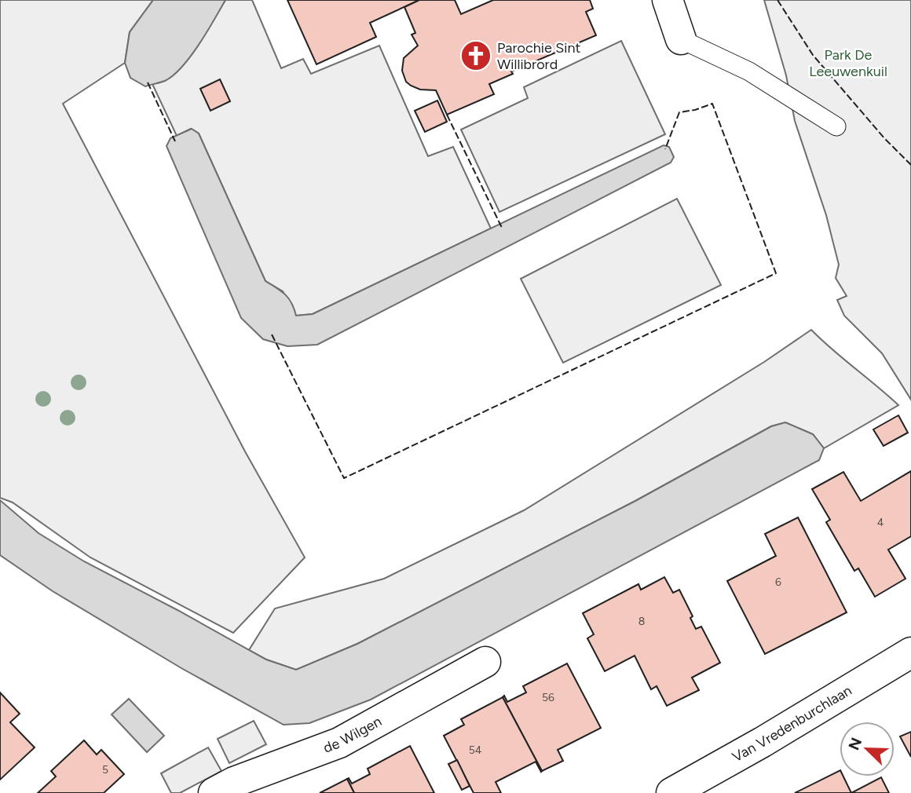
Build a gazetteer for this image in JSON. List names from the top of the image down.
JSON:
{
  "streets": {
    "street": ["Van Vredenburchlaan", "de Wilgen"]
  },
  "parks": ["Park De Leeuwenkuil"],
  "places": {
    "church": ["Parochie Sint Willibrord"]
  },
  "house_numbers": [
    "4",
    "6",
    "8",
    "56",
    "54",
    "5"
  ],
  "north": "top left"
}
